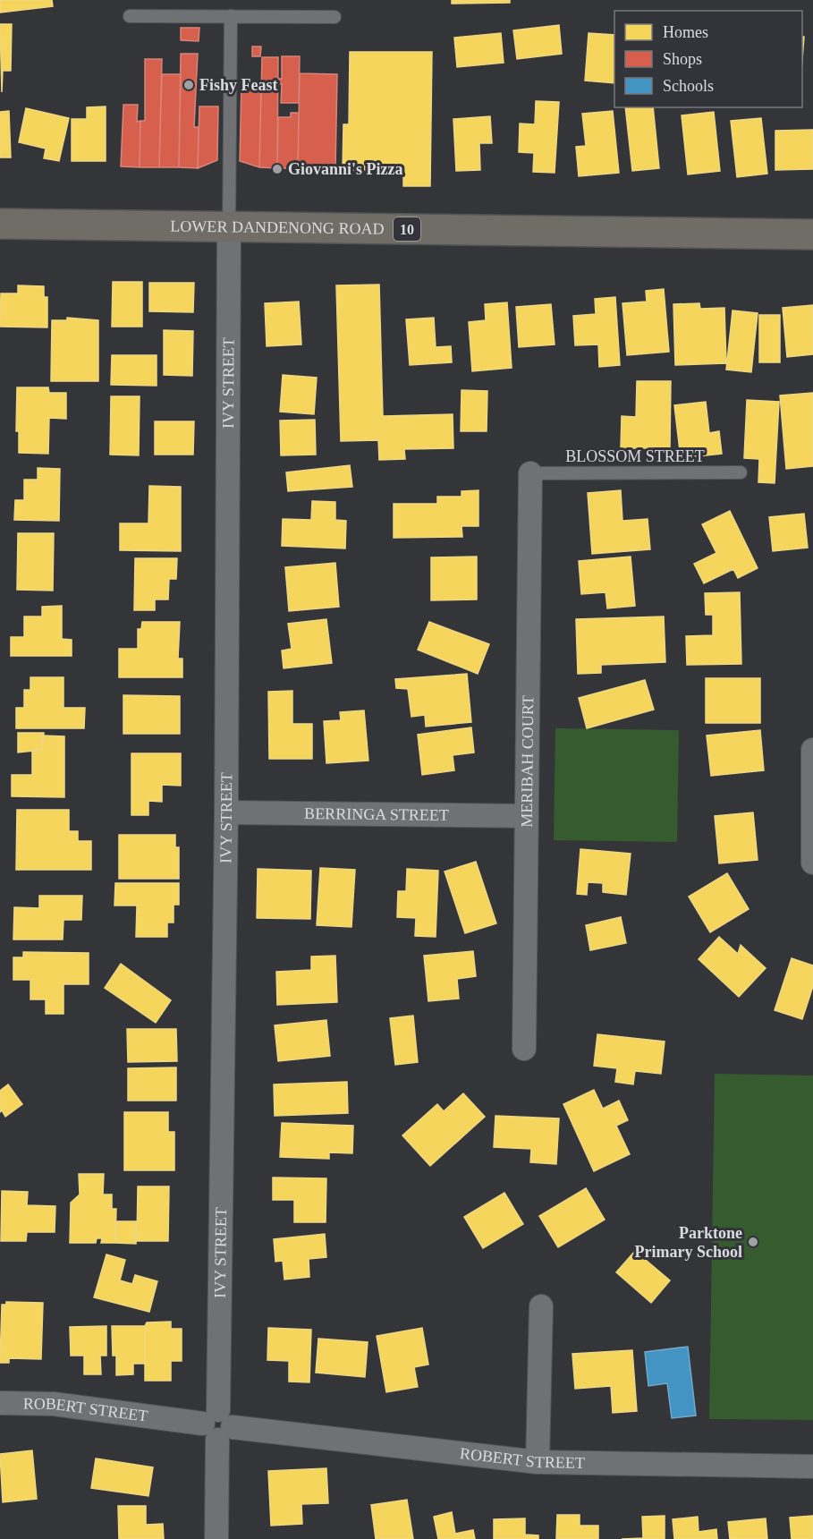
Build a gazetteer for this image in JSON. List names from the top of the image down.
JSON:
{
  "streets": {
    "highway": ["LOWER DANDENONG ROAD", "10"],
    "street": [
      "IVY STREET",
      "MERIBAH COURT",
      "BERRINGA STREET",
      "ROBERT STREET"
    ],
    "lane": ["BLOSSOM STREET"]
  },
  "crossings": [
    ["LOWER DANDENONG ROAD", "IVY STREET"],
    ["IVY STREET", "BERRINGA STREET"],
    ["IVY STREET", "ROBERT STREET"],
    ["BLOSSOM STREET", "MERIBAH COURT"],
    ["MERIBAH COURT", "BERRINGA STREET"]
  ],
  "places": ["Fishy Feast", "Giovanni's Pizza", "Parktone Primary School"],
  "legend": ["Homes", "Shops", "Schools"]
}
